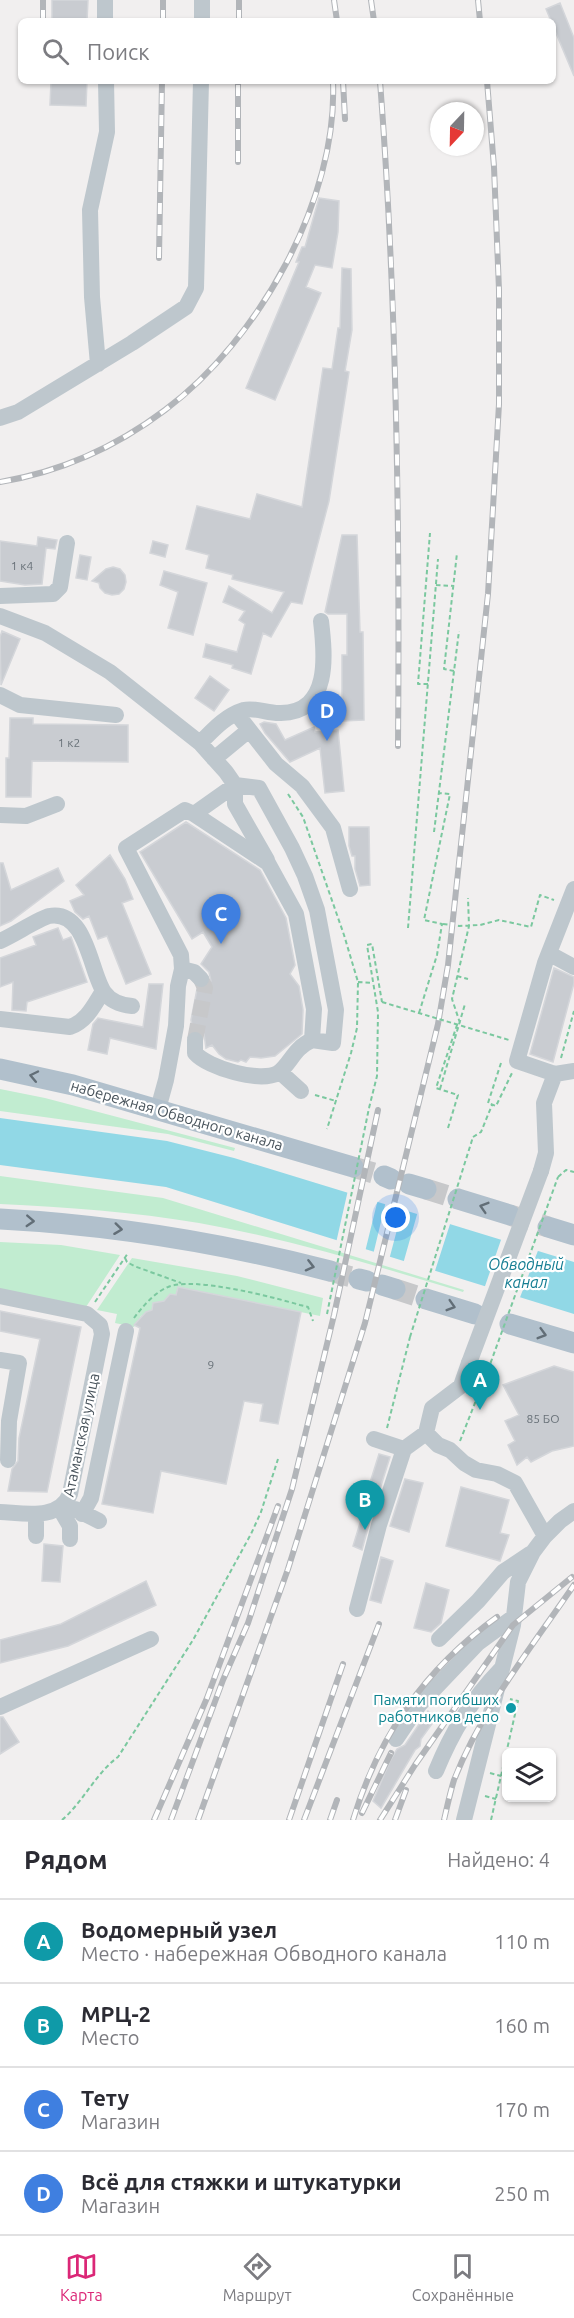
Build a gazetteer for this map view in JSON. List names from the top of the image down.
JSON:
{
  "streets": {
    "main road": ["набережная Обводного канала"],
    "street": ["Атаманская улица"]
  },
  "water": ["Обводный канал"],
  "places": ["Памяти погибших работников депо"],
  "house_numbers": [
    "1 к4",
    "1 к2",
    "9",
    "85 БО"
  ],
  "north": "bottom",
  "page": {
    "search": "Поиск",
    "pins": [
      "D",
      "C",
      "A",
      "B"
    ],
    "heading": ["Рядом", "Найдено: 4"],
    "list": [
      {
        "mark": "A",
        "name": "Водомерный узел",
        "note": "Место · набережная Обводного канала",
        "value": "110 m"
      },
      {
        "mark": "B",
        "name": "МРЦ-2",
        "note": "Место",
        "value": "160 m"
      },
      {
        "mark": "C",
        "name": "Тету",
        "note": "Магазин",
        "value": "170 m"
      },
      {
        "mark": "D",
        "name": "Всё для стяжки и штукатурки",
        "note": "Магазин",
        "value": "250 m"
      }
    ],
    "nav": ["Карта", "Маршрут", "Сохранённые"]
  }
}
